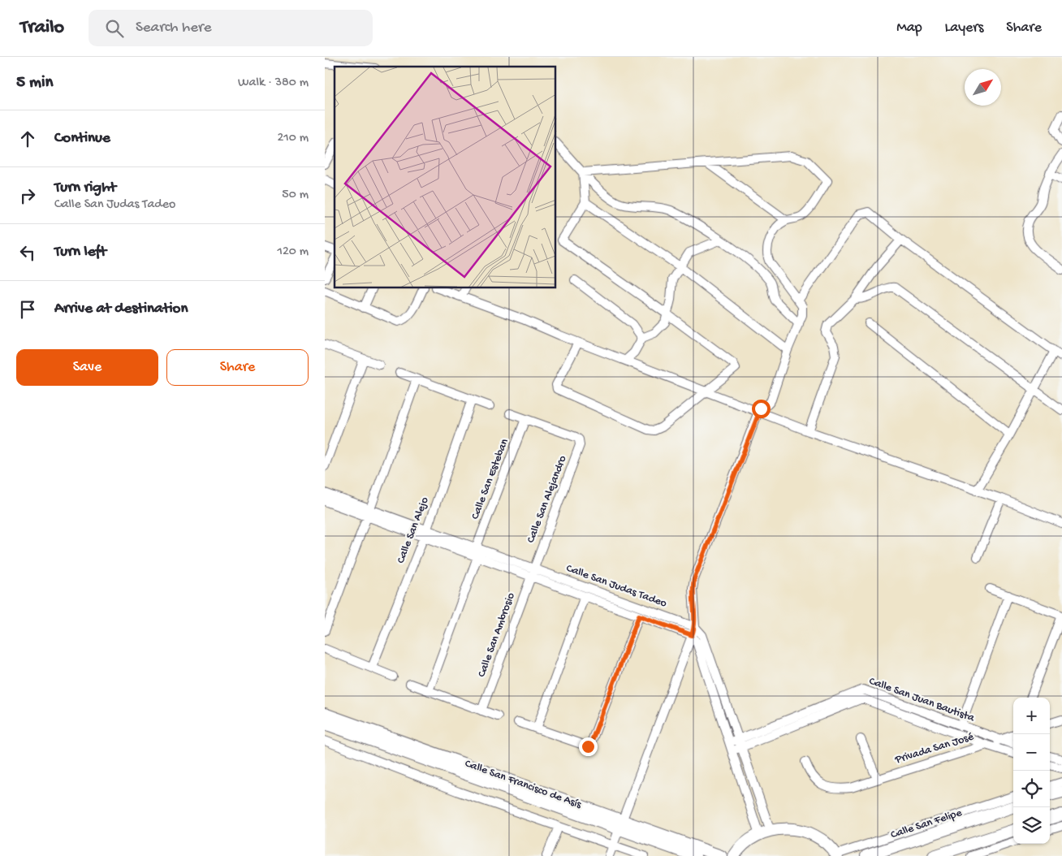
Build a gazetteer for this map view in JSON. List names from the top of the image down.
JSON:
{
  "streets": {
    "main road": ["Calle San Francisco de Asís"],
    "street": [
      "Calle San Esteban",
      "Calle San Alejandro",
      "Calle San Alejo",
      "Calle San Judas Tadeo",
      "Calle San Ambrosio",
      "Calle San Juan Bautista",
      "Privada San José",
      "Calle San Felipe"
    ]
  },
  "crossings": [
    ["Calle San Esteban", "Calle San Alejandro"],
    ["Calle San Esteban", "Calle San Judas Tadeo"],
    ["Calle San Alejandro", "Calle San Judas Tadeo"],
    ["Calle San Alejandro", "Calle San Ambrosio"],
    ["Calle San Alejo", "Calle San Judas Tadeo"],
    ["Calle San Judas Tadeo", "Calle San Ambrosio"],
    ["Calle San Juan Bautista", "Privada San José"]
  ],
  "north": "top right",
  "page": {
    "header": "Trailo",
    "search": "Search here",
    "nav": ["Map", "Layers", "Share"],
    "heading": ["5 min", "Walk · 380 m"],
    "list": [
      ["Continue", "210 m"],
      ["Turn right", "Calle San Judas Tadeo", "50 m"],
      ["Turn left", "120 m"],
      "Arrive at destination"
    ],
    "buttons": ["Save", "Share"],
    "map_buttons": ["+", "−"]
  }
}
